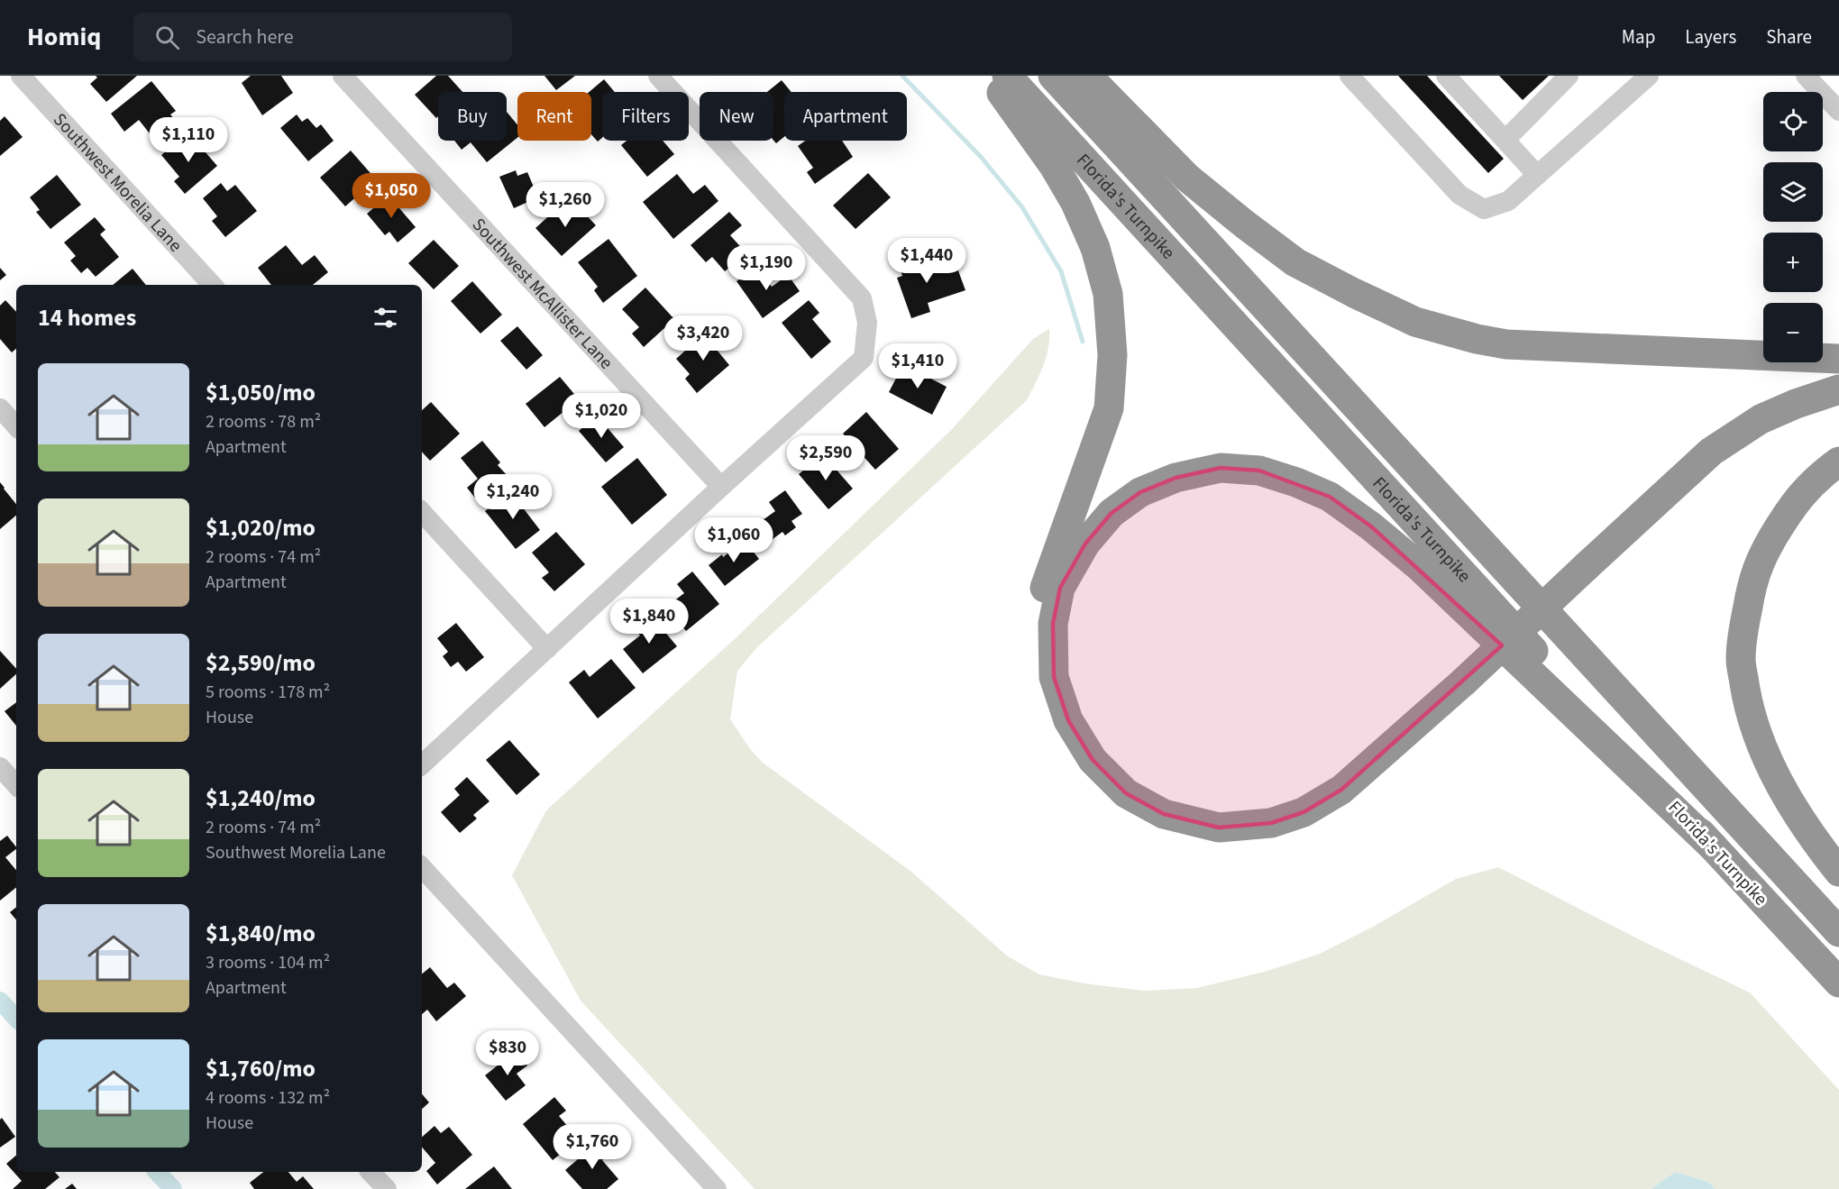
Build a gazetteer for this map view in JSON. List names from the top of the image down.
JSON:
{
  "streets": {
    "highway": ["Florida's Turnpike"],
    "street": ["Southwest Morelia Lane", "Southwest McAllister Lane"]
  },
  "page": {
    "header": "Homiq",
    "search": "Search here",
    "nav": ["Map", "Layers", "Share"],
    "map_buttons": ["+", "−"],
    "chip": [
      "Buy",
      "Rent",
      "Filters",
      "New",
      "Apartment"
    ],
    "price": [
      "$1,110",
      "$1,050",
      "$1,260",
      "$1,440",
      "$1,190",
      "$3,420",
      "$1,410",
      "$1,020",
      "$2,590",
      "$1,240",
      "$1,060",
      "$1,840",
      "$830",
      "$1,760"
    ],
    "heading": "14 homes",
    "list": [
      {
        "name": "$1,050/mo",
        "note": "2 rooms · 78 m² · Apartment"
      },
      {
        "name": "$1,020/mo",
        "note": "2 rooms · 74 m² · Apartment"
      },
      {
        "name": "$2,590/mo",
        "note": "5 rooms · 178 m² · House"
      },
      {
        "name": "$1,240/mo",
        "note": "2 rooms · 74 m² · Southwest Morelia Lane"
      },
      {
        "name": "$1,840/mo",
        "note": "3 rooms · 104 m² · Apartment"
      },
      {
        "name": "$1,760/mo",
        "note": "4 rooms · 132 m² · House"
      }
    ]
  }
}
